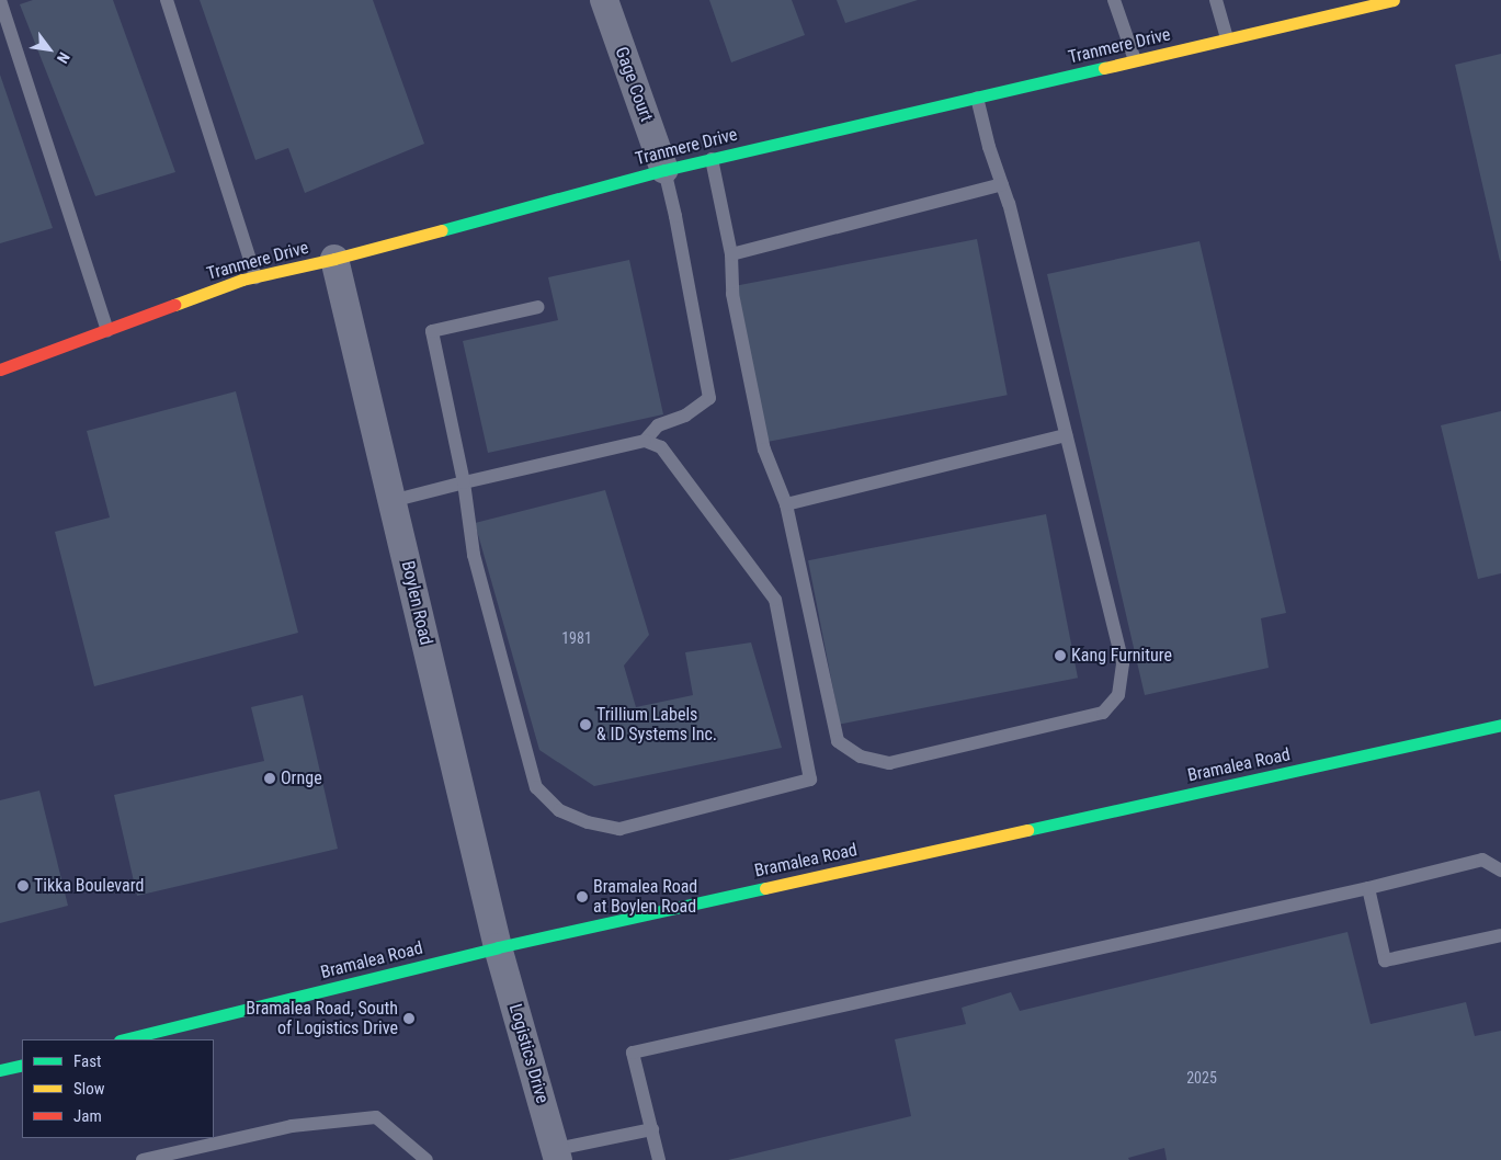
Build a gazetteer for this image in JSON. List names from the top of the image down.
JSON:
{
  "streets": {
    "street": [
      "Tranmere Drive",
      "Gage Court",
      "Boylen Road",
      "Bramalea Road",
      "Logistics Drive"
    ]
  },
  "crossings": [
    ["Tranmere Drive", "Gage Court"],
    ["Tranmere Drive", "Boylen Road"],
    ["Boylen Road", "Bramalea Road"],
    ["Boylen Road", "Logistics Drive"],
    ["Bramalea Road", "Logistics Drive"]
  ],
  "places": [
    "Kang Furniture",
    "Trillium Labels & ID Systems Inc.",
    "Ornge",
    "Tikka Boulevard",
    "Bramalea Road at Boylen Road",
    "Bramalea Road, South of Logistics Drive"
  ],
  "house_numbers": ["1981", "2025"],
  "legend": ["Fast", "Slow", "Jam"],
  "north": "bottom right"
}
